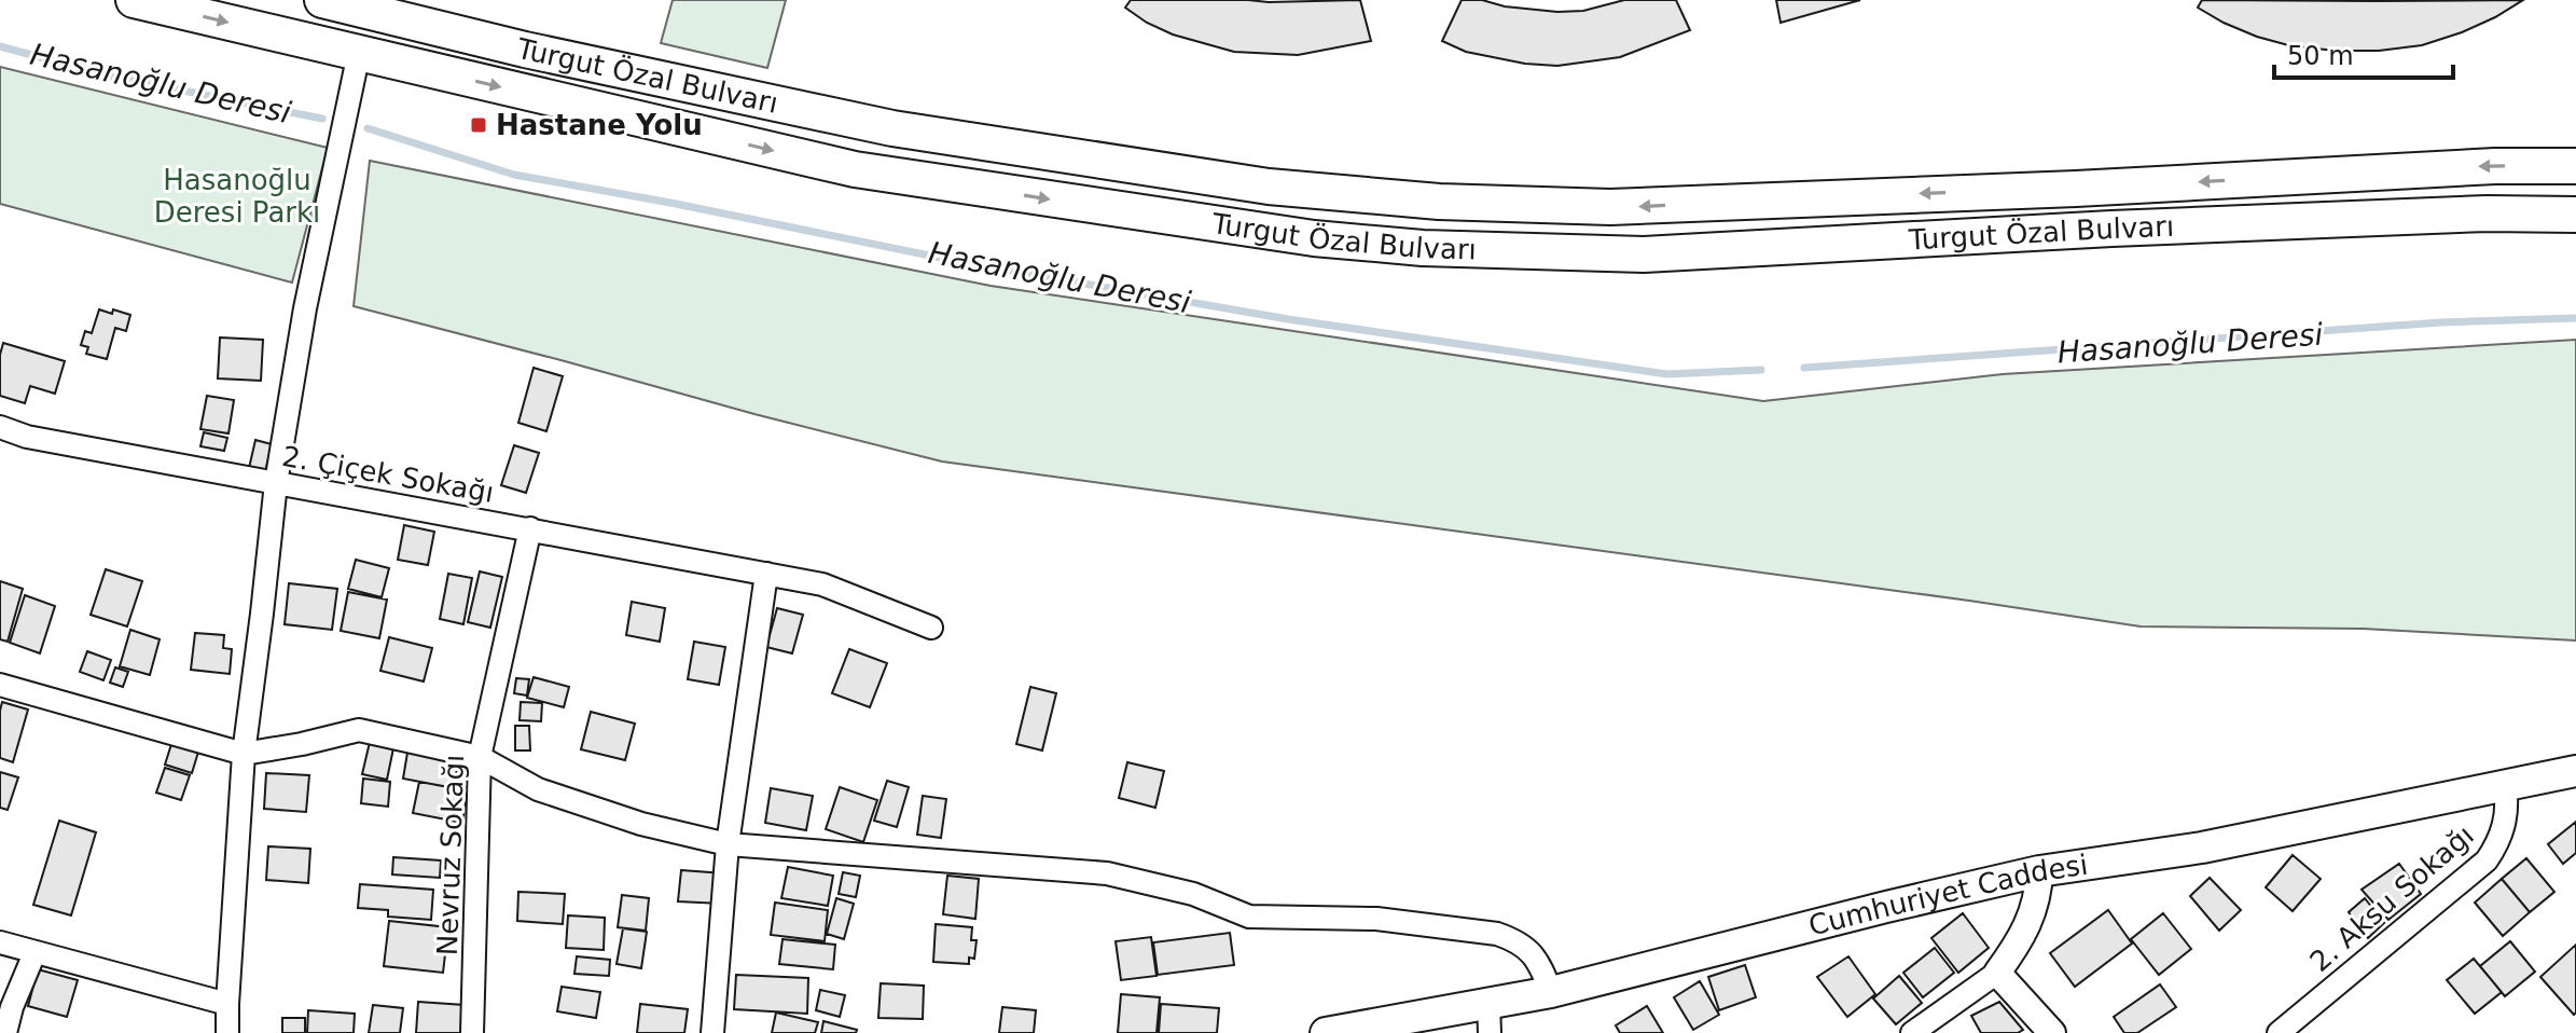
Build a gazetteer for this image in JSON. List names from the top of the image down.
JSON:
{
  "streets": {
    "main road": ["Turgut Özal Bulvarı", "Cumhuriyet Caddesi"],
    "street": ["2. Çiçek Sokağı", "Nevruz Sokağı", "2. Aksu Sokağı"]
  },
  "crossings": [
    ["2. Çiçek Sokağı", "Nevruz Sokağı"],
    ["Cumhuriyet Caddesi", "2. Aksu Sokağı"]
  ],
  "water": ["Hasanoğlu Deresi"],
  "parks": ["Hasanoğlu Deresi Parkı"],
  "places": {
    "transit": ["Hastane Yolu"]
  },
  "scale_bar": "50 m"
}
